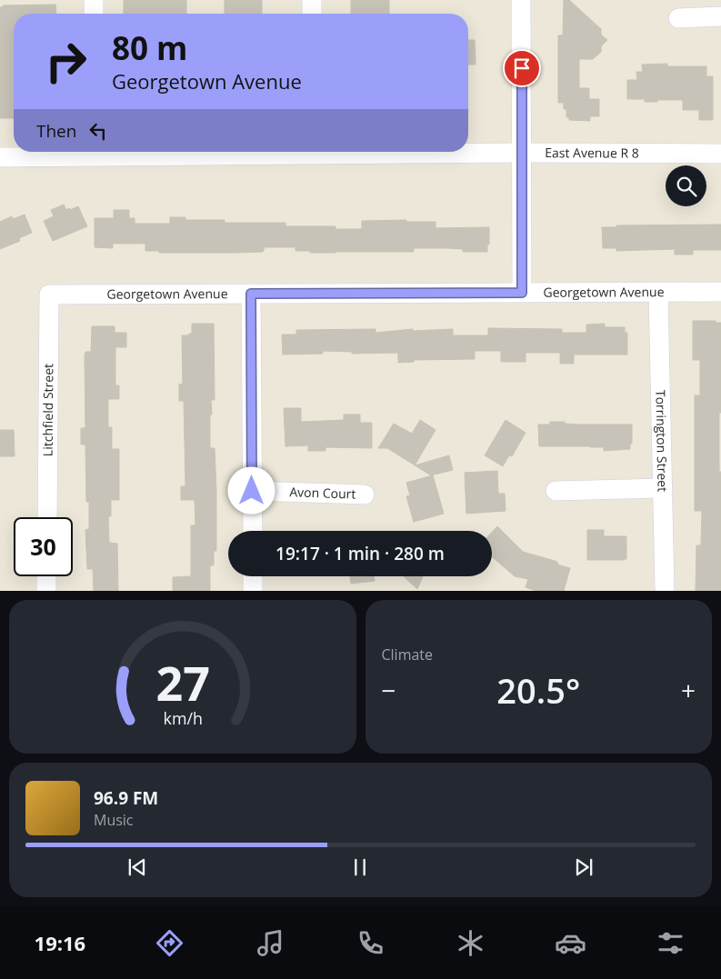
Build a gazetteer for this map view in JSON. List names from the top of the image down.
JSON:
{
  "streets": {
    "street": [
      "East Avenue R 8",
      "Georgetown Avenue",
      "Litchfield Street",
      "Torrington Street",
      "Avon Court"
    ]
  },
  "crossings": [
    ["Georgetown Avenue", "Litchfield Street"],
    ["Georgetown Avenue", "Torrington Street"]
  ],
  "page": {
    "turn": ["80 m", "Georgetown Avenue"],
    "then": "Then",
    "limit": "30",
    "trip": "19:17 · 1 min · 280 m",
    "tile": "Climate",
    "heat": ["−", "20.5°", "+"],
    "song": ["96.9 FM", "Music"],
    "tabs": "19:16",
    "gauge": ["27", "km/h"]
  }
}
